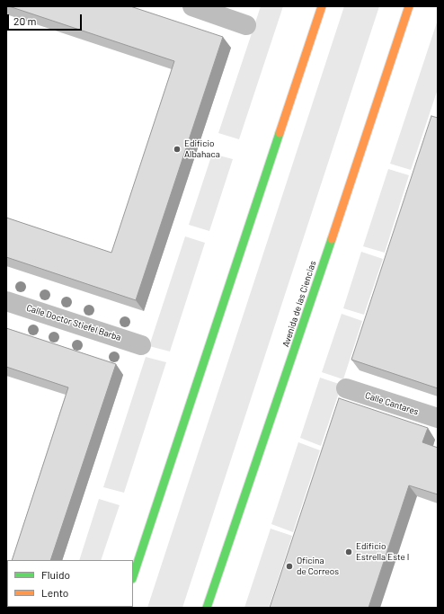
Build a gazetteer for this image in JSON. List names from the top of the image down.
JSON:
{
  "streets": {
    "main road": ["Avenida de las Ciencias"],
    "street": ["Calle Doctor Stiefel Barba", "Calle Cantares"]
  },
  "places": ["Edificio Albahaca", "Edificio Estrella Este I", "Oficina de Correos"],
  "legend": ["Fluido", "Lento"],
  "scale_bar": "20 m"
}
